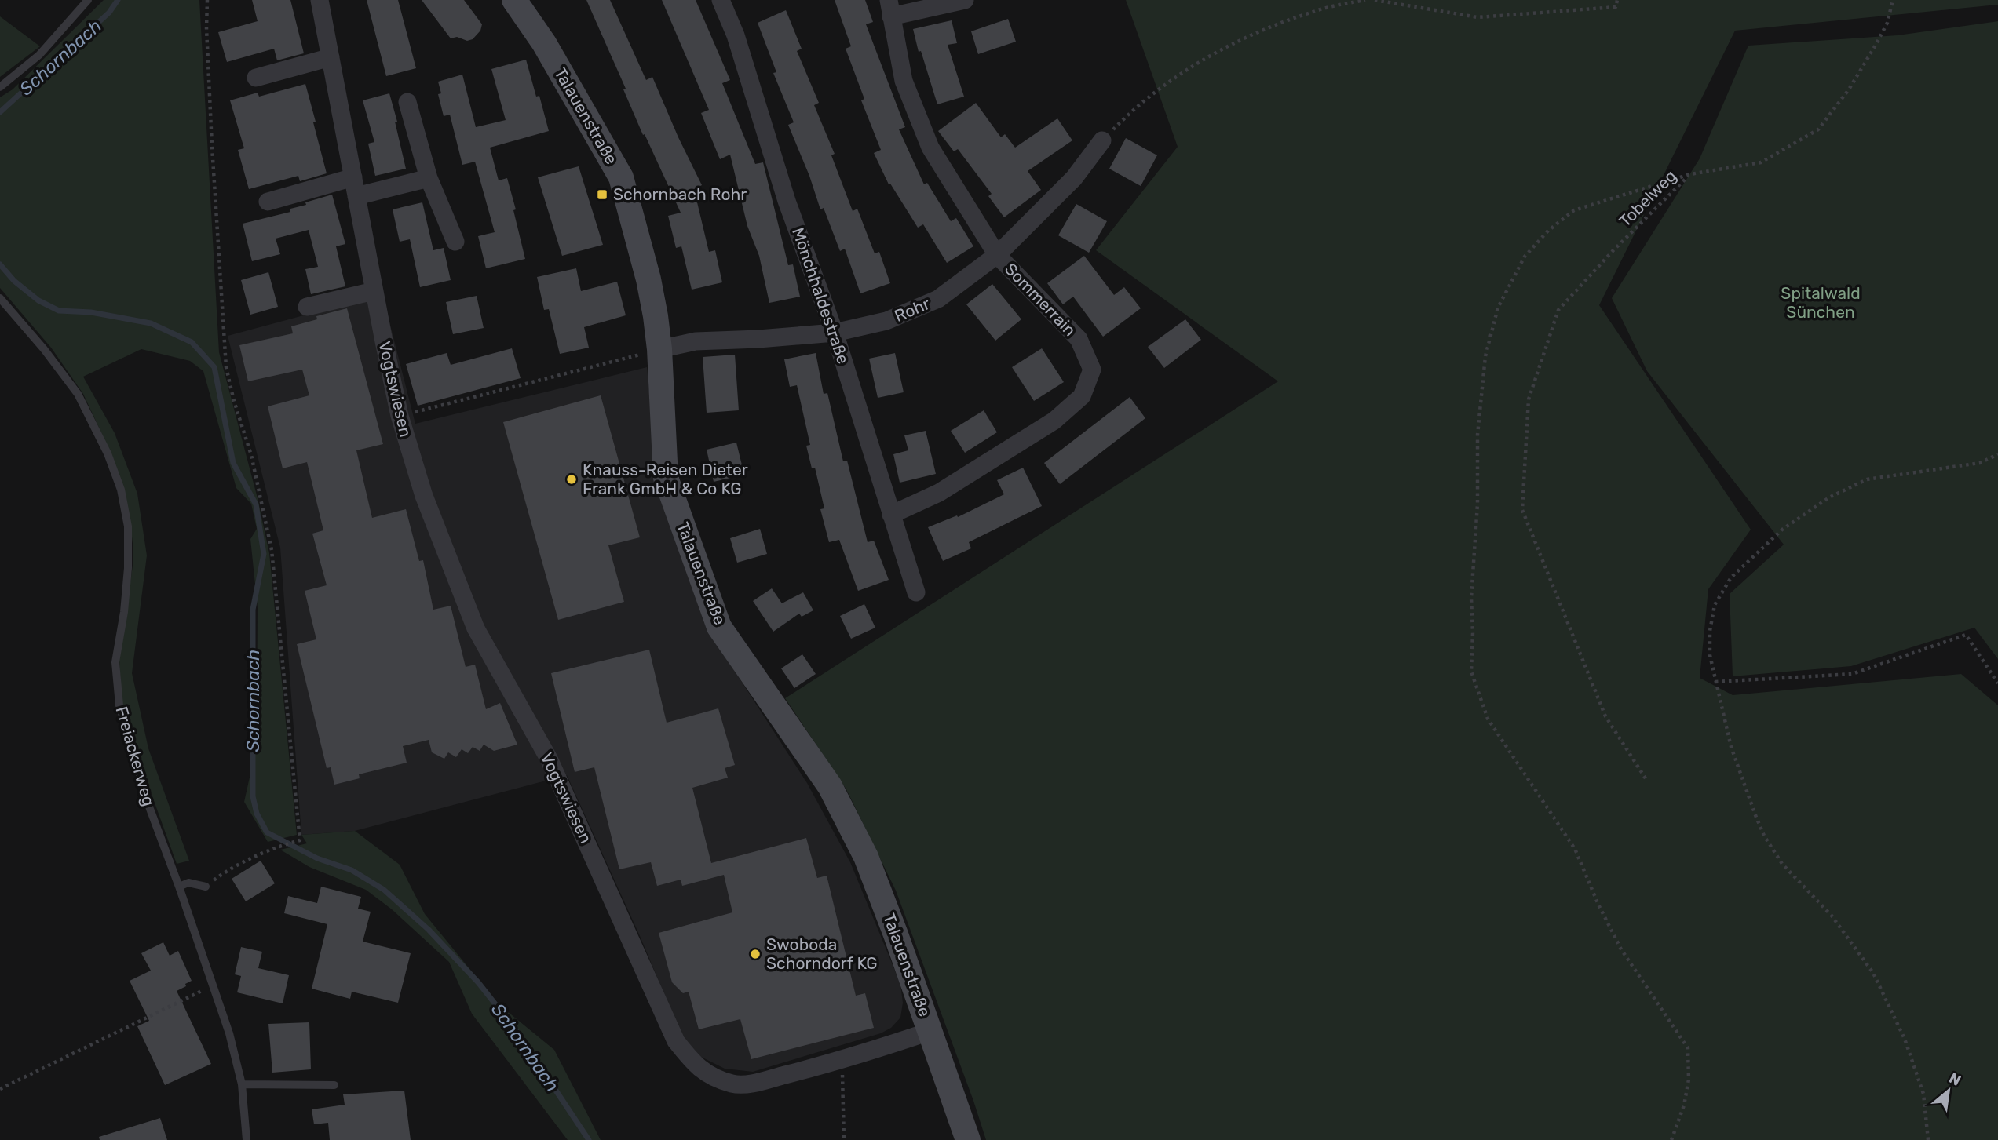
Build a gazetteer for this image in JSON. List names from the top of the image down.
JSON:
{
  "streets": {
    "street": [
      "Talauenstraße",
      "Mönchhaldestraße",
      "Sommerrain",
      "Rohr",
      "Vogtswiesen"
    ],
    "lane": ["Freiackerweg"],
    "path": ["Tobelweg"]
  },
  "crossings": [
    ["Talauenstraße", "Rohr"],
    ["Talauenstraße", "Vogtswiesen"],
    ["Mönchhaldestraße", "Sommerrain"],
    ["Mönchhaldestraße", "Rohr"],
    ["Sommerrain", "Rohr"]
  ],
  "water": ["Schornbach"],
  "parks": ["Spitalwald Sünchen"],
  "places": {
    "transit": ["Schornbach Rohr"],
    "other": ["Knauss-Reisen Dieter Frank GmbH & Co KG", "Swoboda Schorndorf KG"]
  },
  "north": "top right"
}
